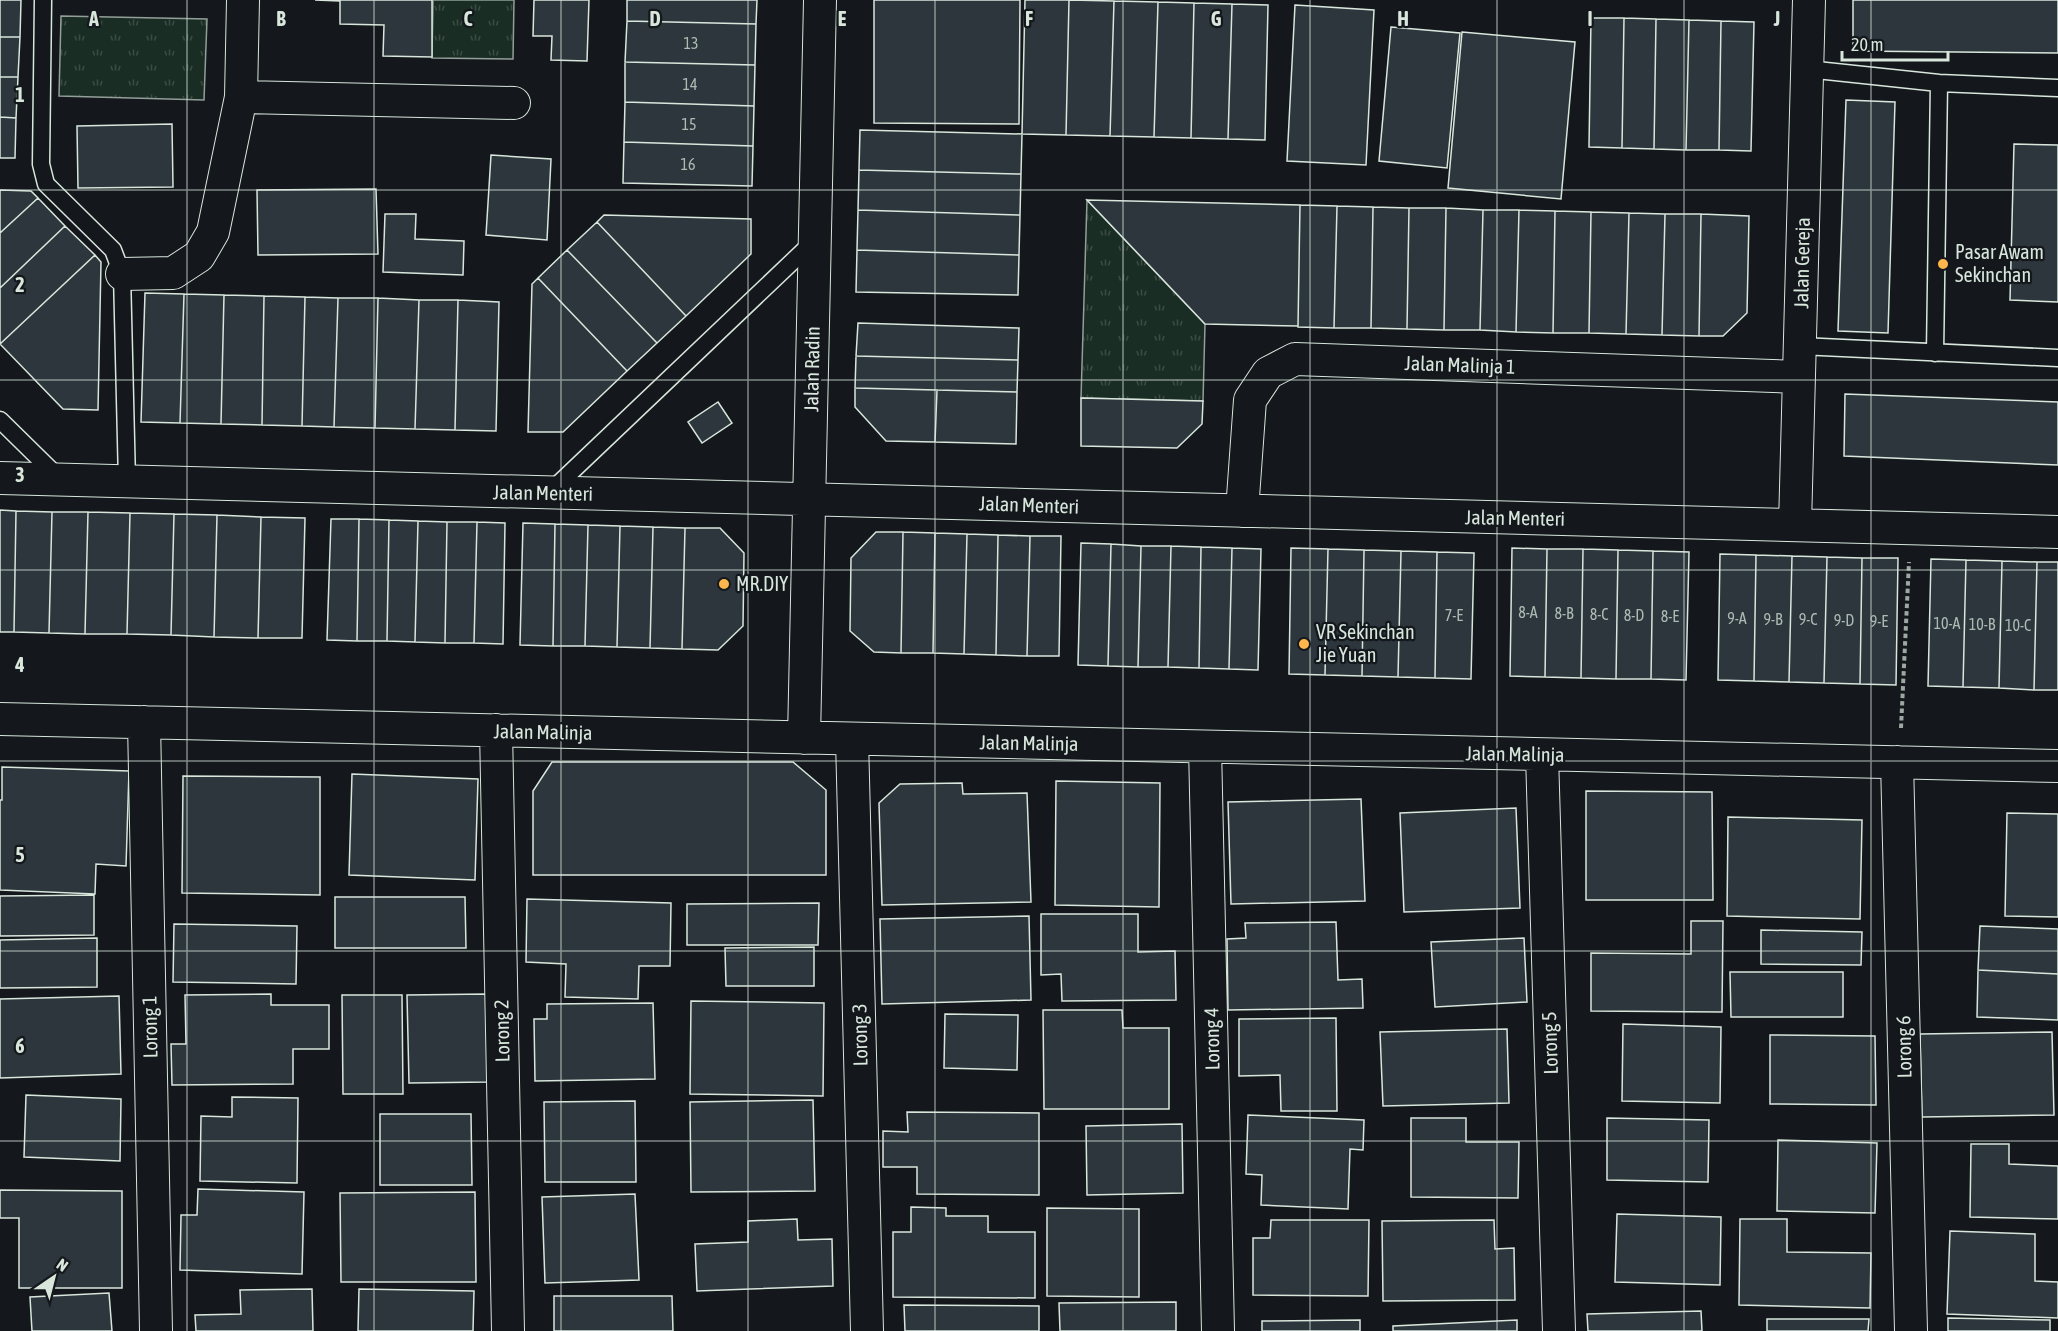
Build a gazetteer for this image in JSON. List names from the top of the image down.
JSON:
{
  "streets": {
    "street": [
      "Jalan Gereja",
      "Jalan Malinja 1",
      "Jalan Radin",
      "Jalan Menteri",
      "Jalan Malinja",
      "Lorong 1",
      "Lorong 2",
      "Lorong 3",
      "Lorong 4",
      "Lorong 5",
      "Lorong 6"
    ]
  },
  "crossings": [
    ["Jalan Gereja", "Jalan Malinja 1"],
    ["Jalan Gereja", "Jalan Menteri"],
    ["Jalan Malinja 1", "Jalan Menteri"],
    ["Jalan Radin", "Jalan Menteri"],
    ["Jalan Radin", "Jalan Malinja"],
    ["Jalan Malinja", "Lorong 1"],
    ["Jalan Malinja", "Lorong 2"],
    ["Jalan Malinja", "Lorong 3"],
    ["Jalan Malinja", "Lorong 4"],
    ["Jalan Malinja", "Lorong 5"],
    ["Jalan Malinja", "Lorong 6"]
  ],
  "places": ["Pasar Awam Sekinchan", "MR.DIY", "VR Sekinchan Jie Yuan"],
  "house_numbers": [
    "13",
    "14",
    "15",
    "16",
    "8-A",
    "8-B",
    "8-C",
    "7-E",
    "8-D",
    "8-E",
    "9-A",
    "9-B",
    "9-C",
    "9-D",
    "9-E",
    "10-A",
    "10-B",
    "10-C"
  ],
  "scale_bar": "20 m",
  "north": "top right",
  "grid": {
    "columns": [
      "A",
      "B",
      "C",
      "D",
      "E",
      "F",
      "G",
      "H",
      "I",
      "J"
    ],
    "rows": [
      "1",
      "2",
      "3",
      "4",
      "5",
      "6"
    ]
  }
}
